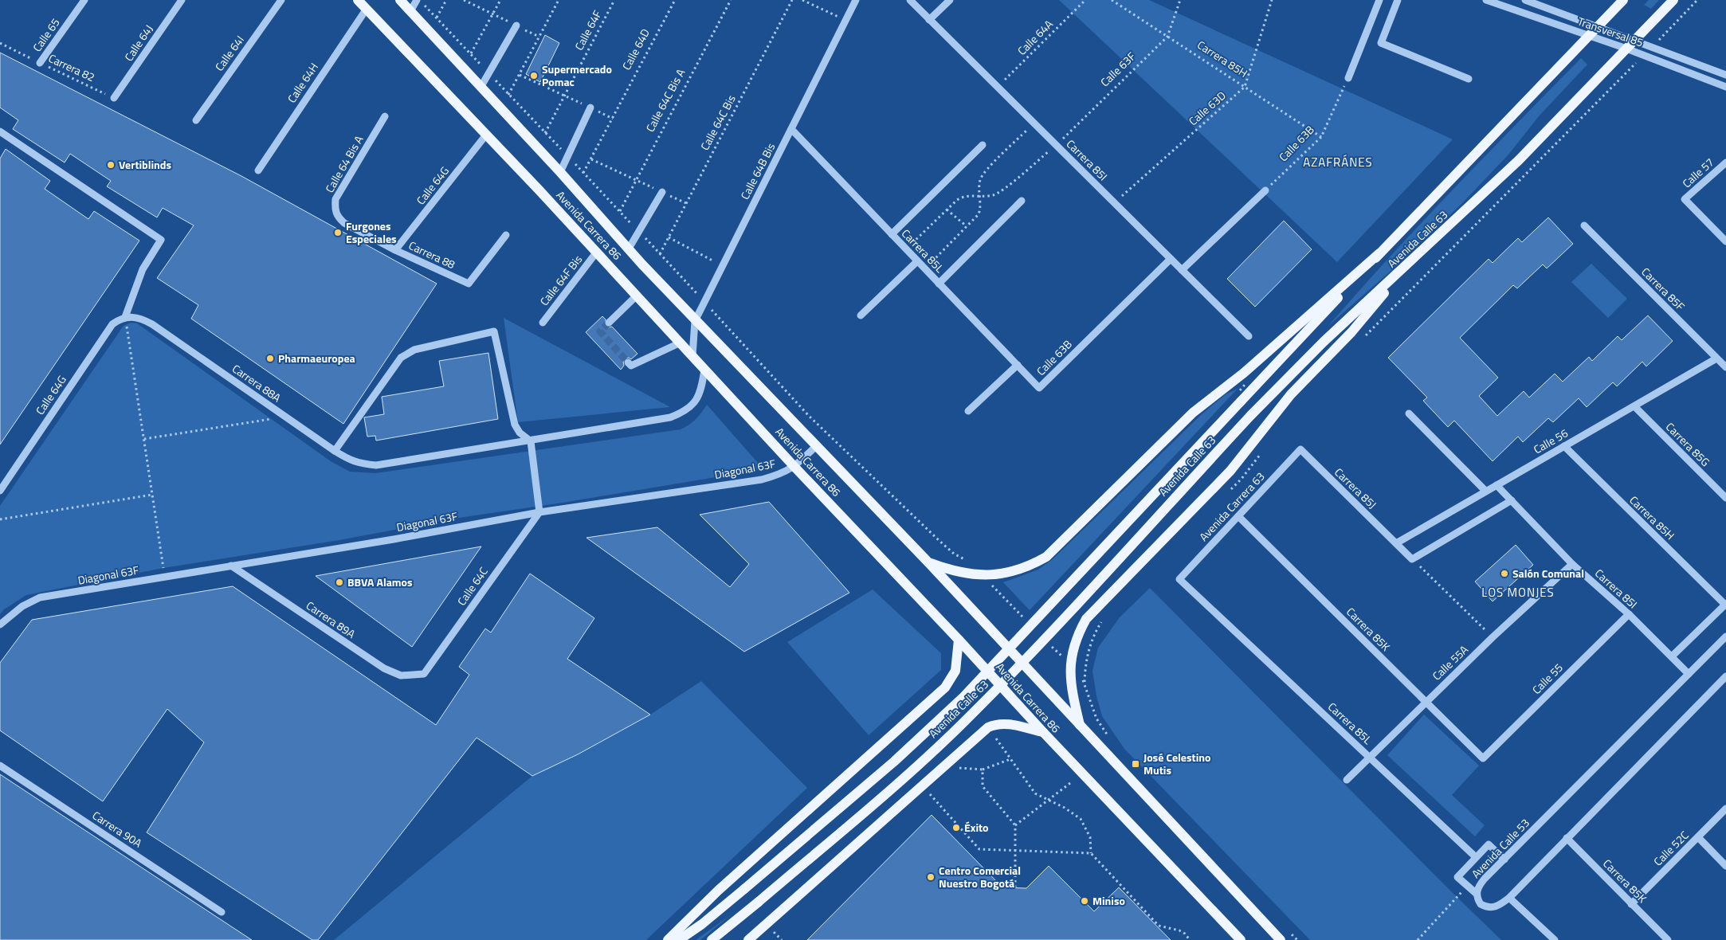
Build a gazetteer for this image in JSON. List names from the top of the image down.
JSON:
{
  "streets": {
    "main road": ["Avenida Carrera 86", "Avenida Calle 63"],
    "street": [
      "Transversal 85",
      "Calle 65",
      "Calle 64J",
      "Calle 64I",
      "Carrera 85H",
      "Calle 64H",
      "Calle 63B",
      "Carrera 85I",
      "Calle 64 Bis A",
      "Calle 64B Bis",
      "Calle 57",
      "Calle 64G",
      "Carrera 85L",
      "Carrera 88",
      "Calle 64F Bis",
      "Carrera 85F",
      "Carrera 88A",
      "Calle 56",
      "Carrera 85G",
      "Diagonal 63F",
      "Carrera 85J",
      "Avenida Carrera 63",
      "Calle 64C",
      "Carrera 89A",
      "Carrera 85K",
      "Calle 55A",
      "Calle 55",
      "Carrera 90A",
      "Avenida Calle 53",
      "Calle 52C"
    ],
    "path": [
      "Calle 64F",
      "Calle 64A",
      "Calle 64D",
      "Carrera 82",
      "Calle 63F",
      "Calle 64C Bis A",
      "Calle 63D",
      "Calle 64C Bis"
    ]
  },
  "crossings": [
    ["Transversal 85", "Avenida Calle 63"],
    ["Calle 65", "Carrera 82"],
    ["Calle 64A", "Carrera 85I"],
    ["Calle 64J", "Carrera 82"],
    ["Carrera 85H", "Calle 63F"],
    ["Carrera 85H", "Calle 63D"],
    ["Carrera 85H", "Calle 63B"],
    ["Carrera 85H", "Calle 56"],
    ["Calle 63F", "Carrera 85I"],
    ["Calle 63F", "Carrera 85L"],
    ["Calle 64H", "Avenida Carrera 86"],
    ["Calle 63D", "Carrera 85I"],
    ["Calle 63B", "Carrera 85I"],
    ["Calle 63B", "Carrera 85L"],
    ["Carrera 85I", "Calle 56"],
    ["Carrera 85I", "Calle 55A"],
    ["Carrera 85I", "Calle 55"],
    ["Carrera 85I", "Avenida Calle 53"],
    ["Calle 64 Bis A", "Carrera 88"],
    ["Calle 64B Bis", "Avenida Carrera 86"],
    ["Calle 64B Bis", "Carrera 85L"],
    ["Calle 64G", "Avenida Carrera 86"],
    ["Calle 64G", "Carrera 88"],
    ["Calle 64G", "Carrera 88A"],
    ["Avenida Carrera 86", "Calle 64F Bis"],
    ["Avenida Carrera 86", "Diagonal 63F"],
    ["Carrera 85L", "Avenida Carrera 63"],
    ["Carrera 85L", "Calle 55A"],
    ["Carrera 85F", "Calle 56"],
    ["Calle 56", "Carrera 85G"],
    ["Calle 56", "Carrera 85J"],
    ["Diagonal 63F", "Calle 64C"],
    ["Diagonal 63F", "Carrera 89A"],
    ["Carrera 85J", "Avenida Carrera 63"],
    ["Avenida Carrera 63", "Carrera 85K"],
    ["Calle 64C", "Carrera 89A"],
    ["Carrera 85K", "Calle 55A"],
    ["Carrera 85K", "Calle 55"],
    ["Carrera 85K", "Avenida Calle 53"],
    ["Carrera 85K", "Calle 52C"]
  ],
  "districts": ["AZAFRÁNES", "LOS MONJES"],
  "places": {
    "other": [
      "Supermercado Pomac",
      "Vertiblinds",
      "Furgones Especiales",
      "Pharmaeuropea",
      "Salón Comunal",
      "BBVA Alamos",
      "Éxito",
      "Centro Comercial Nuestro Bogotá",
      "Miniso"
    ],
    "transit": ["José Celestino Mutis"]
  }
}
